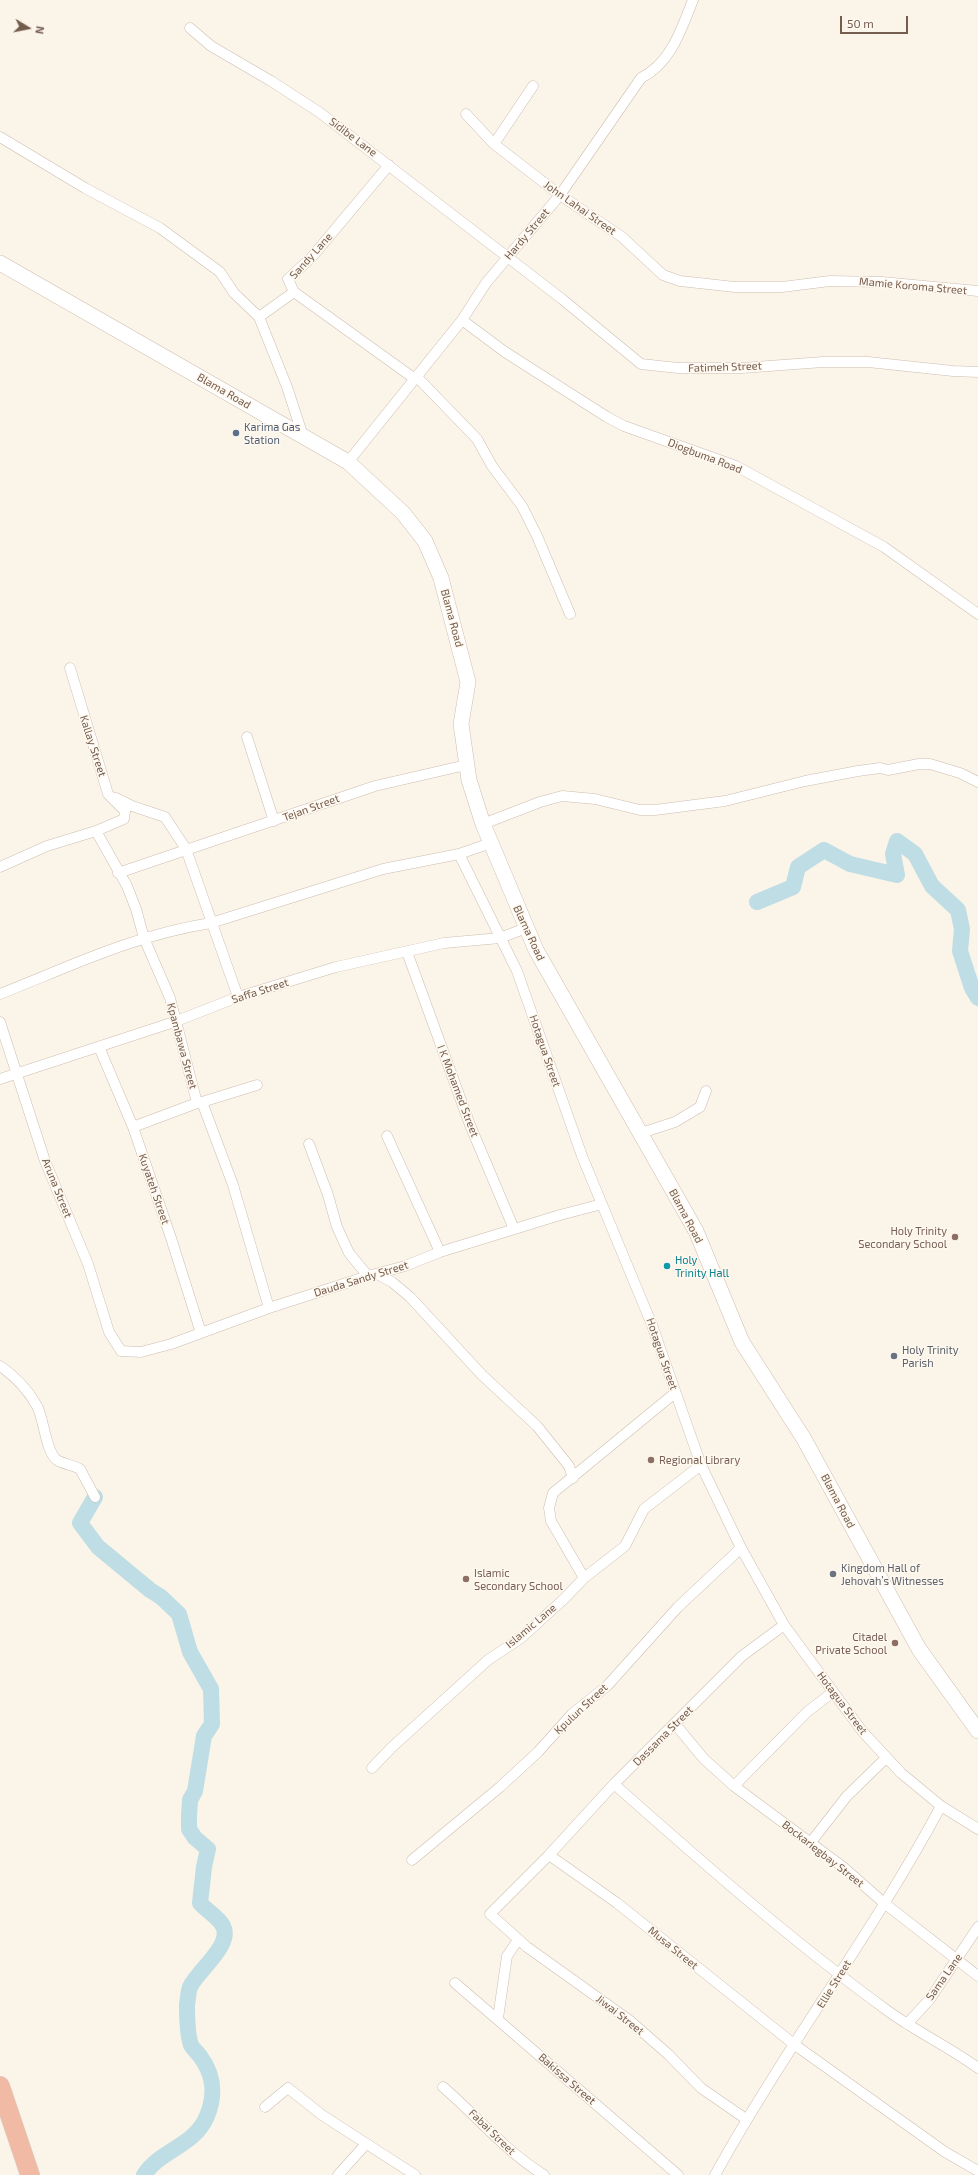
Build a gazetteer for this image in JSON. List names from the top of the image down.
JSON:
{
  "streets": {
    "street": [
      "Sidibe Lane",
      "John Lahai Street",
      "Hardy Street",
      "Sandy Lane",
      "Mamie Koroma Street",
      "Fatimeh Street",
      "Blama Road",
      "Diogbuma Road",
      "Kallay Street",
      "Tejan Street",
      "Saffa Street",
      "Kpambawa Street",
      "Hotagua Street",
      "I K Mohamed Street",
      "Aruna Street",
      "Kuyateh Street",
      "Dauda Sandy Street",
      "Islamic Lane",
      "Kpulun Street",
      "Dassama Street",
      "Bockariegbay Street",
      "Musa Street",
      "Sama Lane",
      "Ellie Street",
      "Jiwai Street",
      "Bakissa Street",
      "Fabai Street"
    ]
  },
  "crossings": [
    ["Sidibe Lane", "Hardy Street"],
    ["Sidibe Lane", "Sandy Lane"],
    ["Sidibe Lane", "Fatimeh Street"],
    ["John Lahai Street", "Hardy Street"],
    ["John Lahai Street", "Mamie Koroma Street"],
    ["Hardy Street", "Fatimeh Street"],
    ["Hardy Street", "Blama Road"],
    ["Hardy Street", "Diogbuma Road"],
    ["Blama Road", "Tejan Street"],
    ["Blama Road", "Saffa Street"],
    ["Kallay Street", "Kpambawa Street"],
    ["Tejan Street", "Kpambawa Street"],
    ["Saffa Street", "Kpambawa Street"],
    ["Saffa Street", "Hotagua Street"],
    ["Saffa Street", "I K Mohamed Street"],
    ["Saffa Street", "Aruna Street"],
    ["Saffa Street", "Kuyateh Street"],
    ["Kpambawa Street", "Dauda Sandy Street"],
    ["Hotagua Street", "Dauda Sandy Street"],
    ["Hotagua Street", "Islamic Lane"],
    ["Hotagua Street", "Kpulun Street"],
    ["Hotagua Street", "Dassama Street"],
    ["Hotagua Street", "Ellie Street"],
    ["I K Mohamed Street", "Dauda Sandy Street"],
    ["Aruna Street", "Dauda Sandy Street"],
    ["Kuyateh Street", "Dauda Sandy Street"],
    ["Dassama Street", "Bockariegbay Street"],
    ["Dassama Street", "Musa Street"],
    ["Dassama Street", "Jiwai Street"],
    ["Bockariegbay Street", "Sama Lane"],
    ["Bockariegbay Street", "Ellie Street"],
    ["Musa Street", "Ellie Street"],
    ["Ellie Street", "Jiwai Street"]
  ],
  "places": [
    "Karima Gas Station",
    "Holy Trinity Secondary School",
    "Holy Trinity Hall",
    "Holy Trinity Parish",
    "Regional Library",
    "Kingdom Hall of Jehovah’s Witnesses",
    "Islamic Secondary School",
    "Citadel Private School"
  ],
  "scale_bar": "50 m",
  "north": "right"
}
